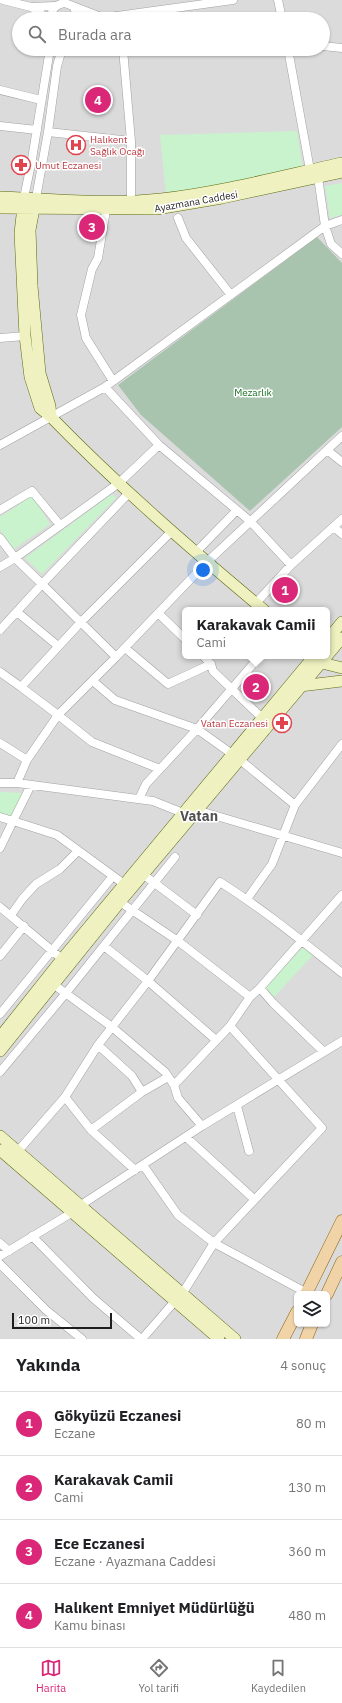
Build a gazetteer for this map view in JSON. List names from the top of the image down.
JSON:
{
  "streets": {
    "street": ["Ayazmana Caddesi"]
  },
  "districts": ["Vatan"],
  "parks": ["Mezarlık"],
  "places": {
    "hospital": ["Halıkent Sağlık Ocağı"],
    "pharmacy": ["Umut Eczanesi", "Vatan Eczanesi"]
  },
  "scale_bar": "100 m",
  "page": {
    "search": "Burada ara",
    "pins": [
      "4",
      "3",
      "1",
      "2"
    ],
    "popup": ["Karakavak Camii", "Cami"],
    "scale": "100 m",
    "heading": ["Yakında", "4 sonuç"],
    "list": [
      {
        "mark": "1",
        "name": "Gökyüzü Eczanesi",
        "note": "Eczane",
        "value": "80 m"
      },
      {
        "mark": "2",
        "name": "Karakavak Camii",
        "note": "Cami",
        "value": "130 m"
      },
      {
        "mark": "3",
        "name": "Ece Eczanesi",
        "note": "Eczane · Ayazmana Caddesi",
        "value": "360 m"
      },
      {
        "mark": "4",
        "name": "Halıkent Emniyet Müdürlüğü",
        "note": "Kamu binası",
        "value": "480 m"
      }
    ],
    "nav": ["Harita", "Yol tarifi", "Kaydedilen"]
  }
}
